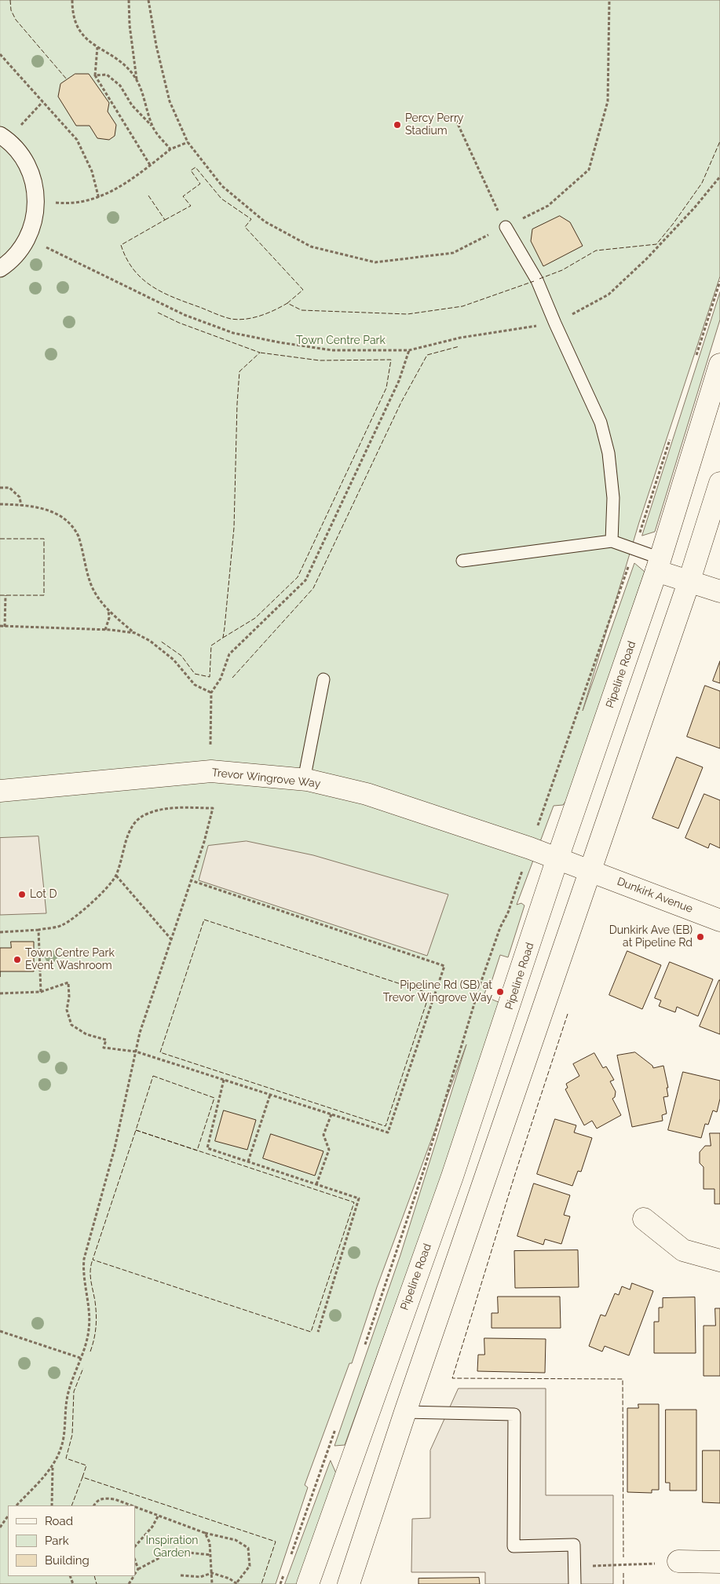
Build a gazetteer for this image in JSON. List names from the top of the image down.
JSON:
{
  "streets": {
    "main road": ["Pipeline Road", "Trevor Wingrove Way", "Dunkirk Avenue"]
  },
  "crossings": [
    ["Pipeline Road", "Trevor Wingrove Way"],
    ["Trevor Wingrove Way", "Dunkirk Avenue"]
  ],
  "parks": ["Town Centre Park", "Inspiration Garden"],
  "places": [
    "Percy Perry Stadium",
    "Lot D",
    "Dunkirk Ave (EB) at Pipeline Rd",
    "Town Centre Park Event Washroom",
    "Pipeline Rd (SB) at Trevor Wingrove Way"
  ],
  "legend": ["Road", "Park", "Building"]
}
